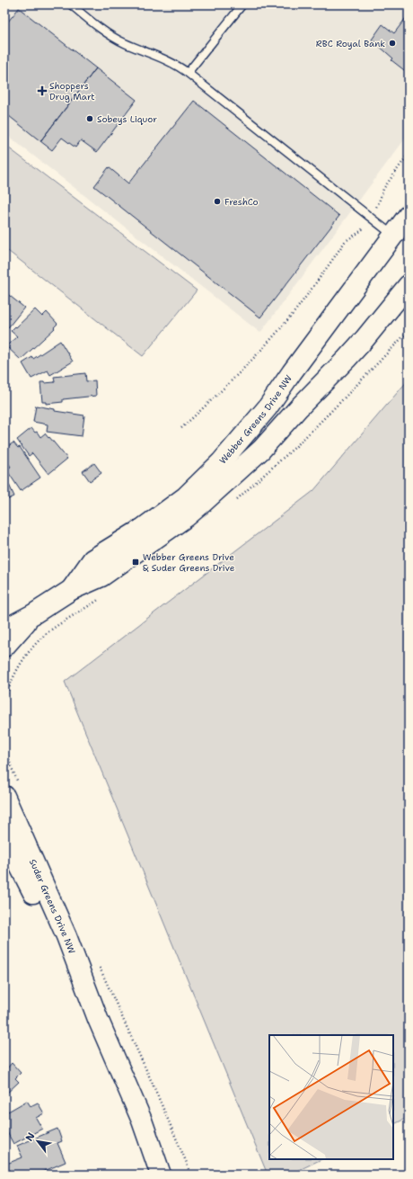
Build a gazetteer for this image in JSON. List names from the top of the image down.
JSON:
{
  "streets": {
    "main road": ["Webber Greens Drive NW", "Suder Greens Drive NW"]
  },
  "places": {
    "other": ["RBC Royal Bank", "Sobeys Liquor", "FreshCo"],
    "health": ["Shoppers Drug Mart"],
    "transit": ["Webber Greens Drive & Suder Greens Drive"]
  },
  "north": "top left"
}
